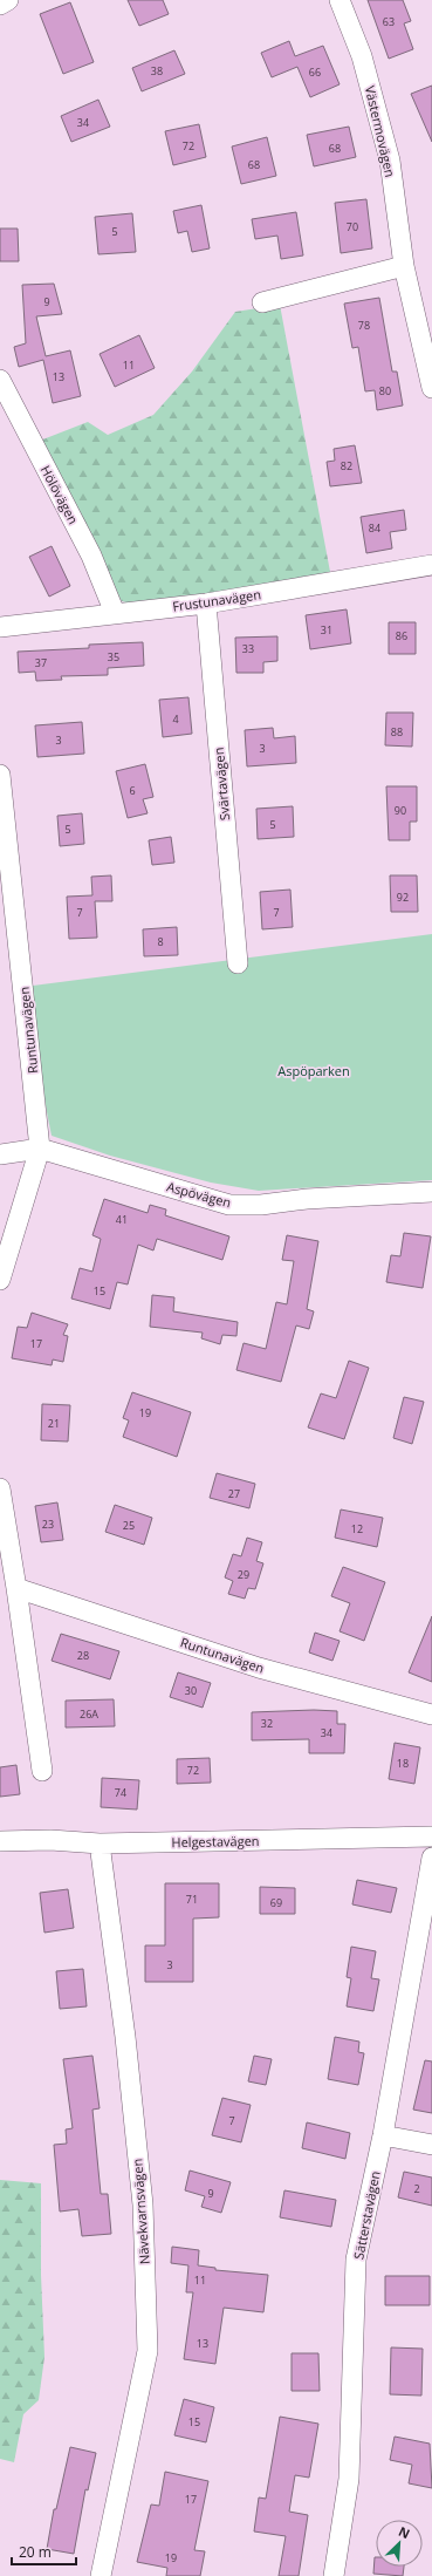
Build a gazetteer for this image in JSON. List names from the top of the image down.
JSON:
{
  "streets": {
    "street": [
      "Västermovägen",
      "Hölövägen",
      "Frustunavägen",
      "Svärtavägen",
      "Runtunavägen",
      "Aspövägen",
      "Helgestavägen",
      "Nävekvarnsvägen",
      "Sätterstavägen"
    ]
  },
  "crossings": [
    ["Hölövägen", "Frustunavägen"],
    ["Frustunavägen", "Svärtavägen"],
    ["Runtunavägen", "Aspövägen"],
    ["Helgestavägen", "Nävekvarnsvägen"]
  ],
  "parks": ["Aspöparken"],
  "house_numbers": [
    "63",
    "38",
    "66",
    "34",
    "72",
    "68",
    "68",
    "70",
    "5",
    "9",
    "78",
    "11",
    "13",
    "80",
    "82",
    "84",
    "31",
    "86",
    "33",
    "35",
    "37",
    "4",
    "88",
    "3",
    "3",
    "6",
    "90",
    "5",
    "5",
    "92",
    "7",
    "7",
    "8",
    "41",
    "15",
    "17",
    "19",
    "21",
    "27",
    "23",
    "25",
    "12",
    "29",
    "28",
    "30",
    "26A",
    "32",
    "34",
    "18",
    "72",
    "74",
    "71",
    "69",
    "3",
    "7",
    "2",
    "9",
    "11",
    "13",
    "15",
    "17",
    "19"
  ],
  "scale_bar": "20 m",
  "north": "top right"
}
